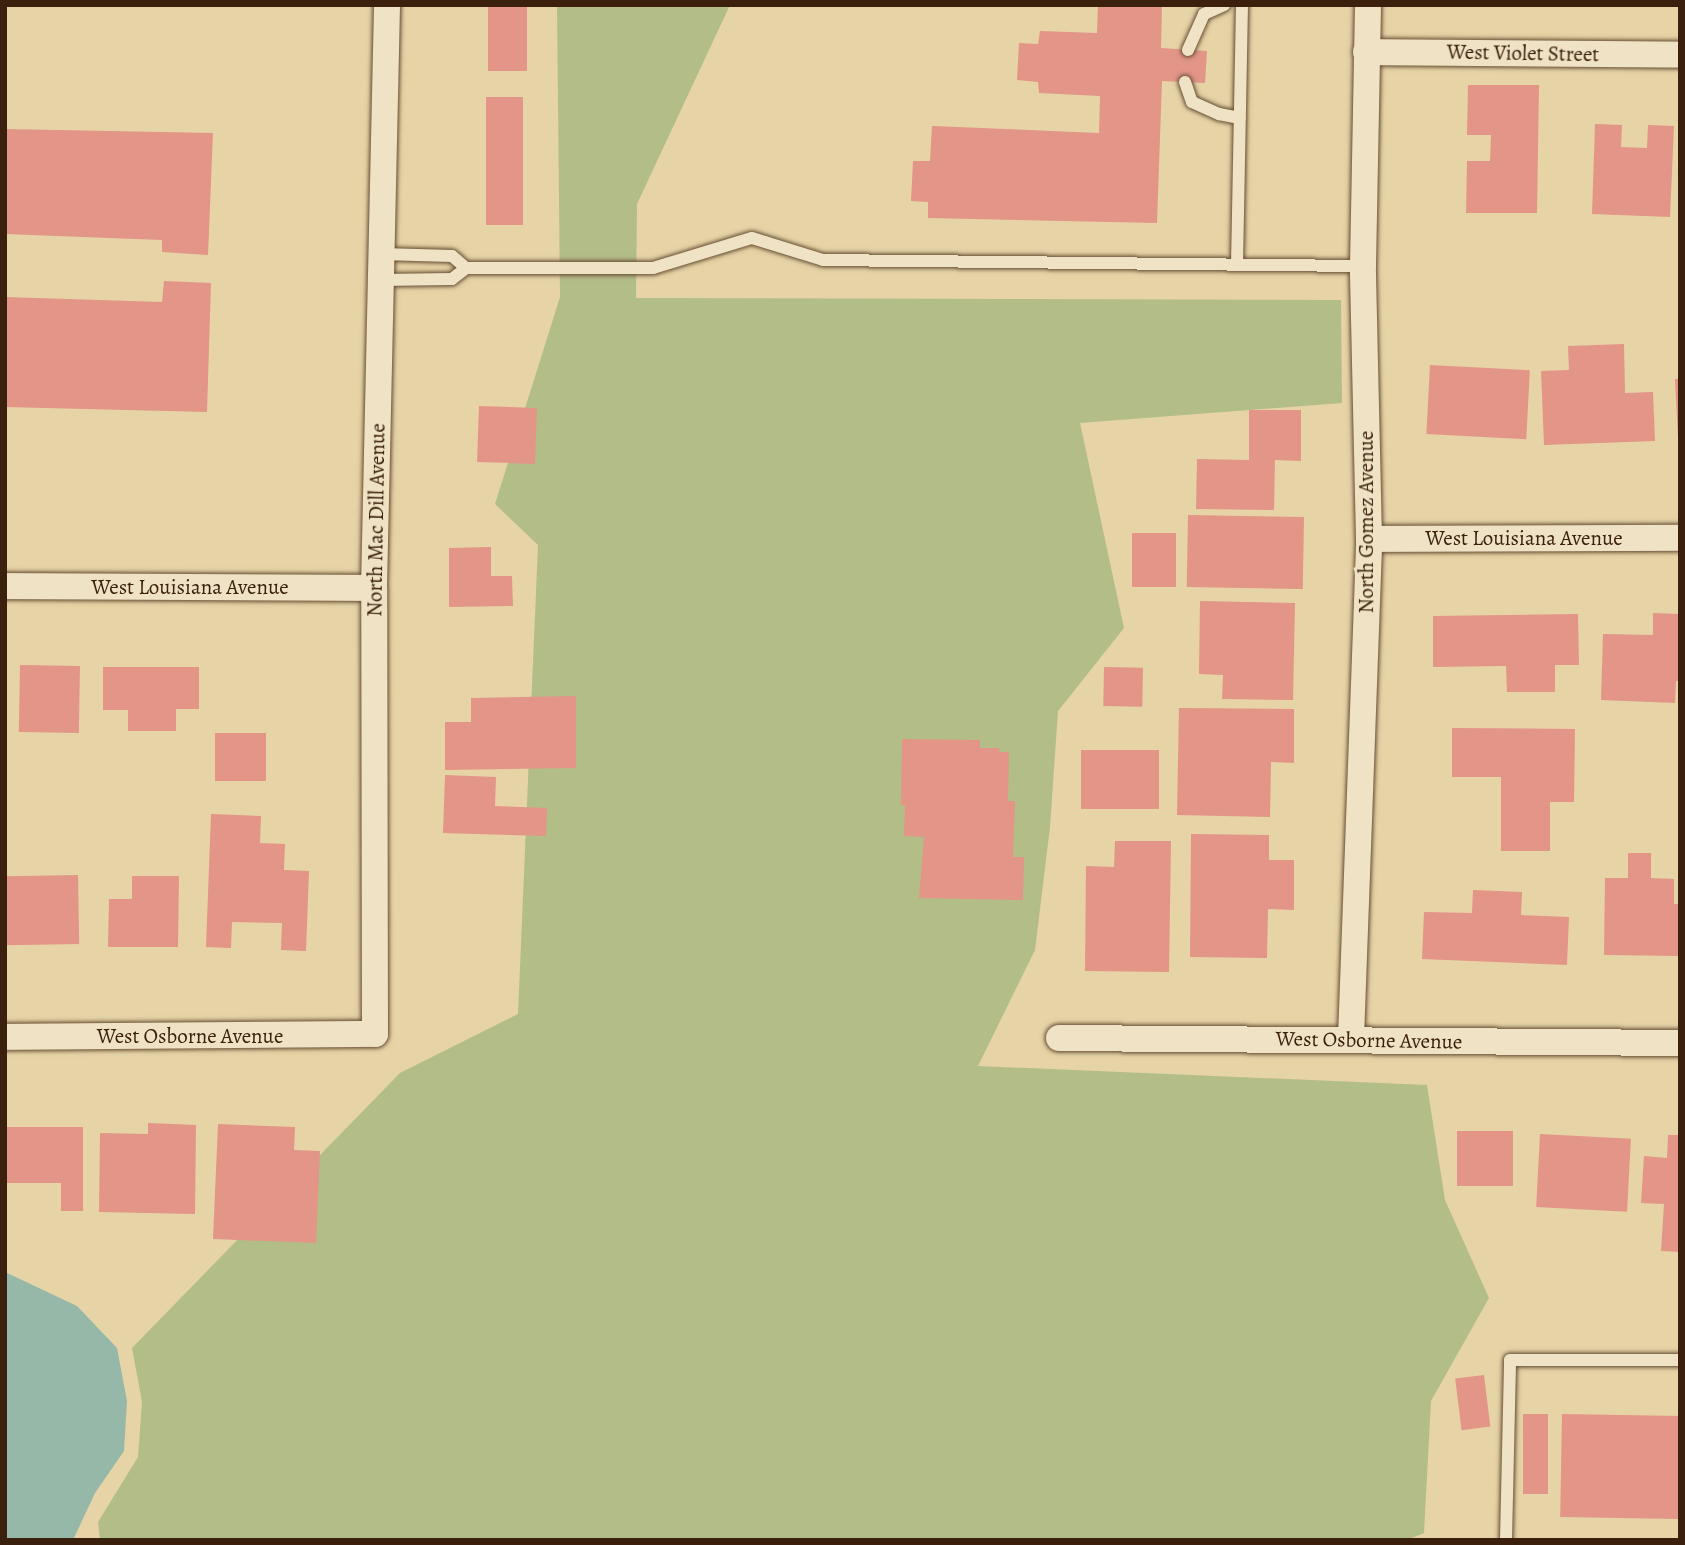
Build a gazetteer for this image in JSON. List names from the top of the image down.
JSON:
{
  "streets": {
    "street": [
      "West Violet Street",
      "North Mac Dill Avenue",
      "North Gomez Avenue",
      "West Louisiana Avenue",
      "West Osborne Avenue"
    ]
  },
  "crossings": [
    ["West Violet Street", "North Gomez Avenue"],
    ["North Mac Dill Avenue", "West Louisiana Avenue"],
    ["North Mac Dill Avenue", "West Osborne Avenue"],
    ["North Gomez Avenue", "West Louisiana Avenue"],
    ["North Gomez Avenue", "West Osborne Avenue"]
  ]
}
